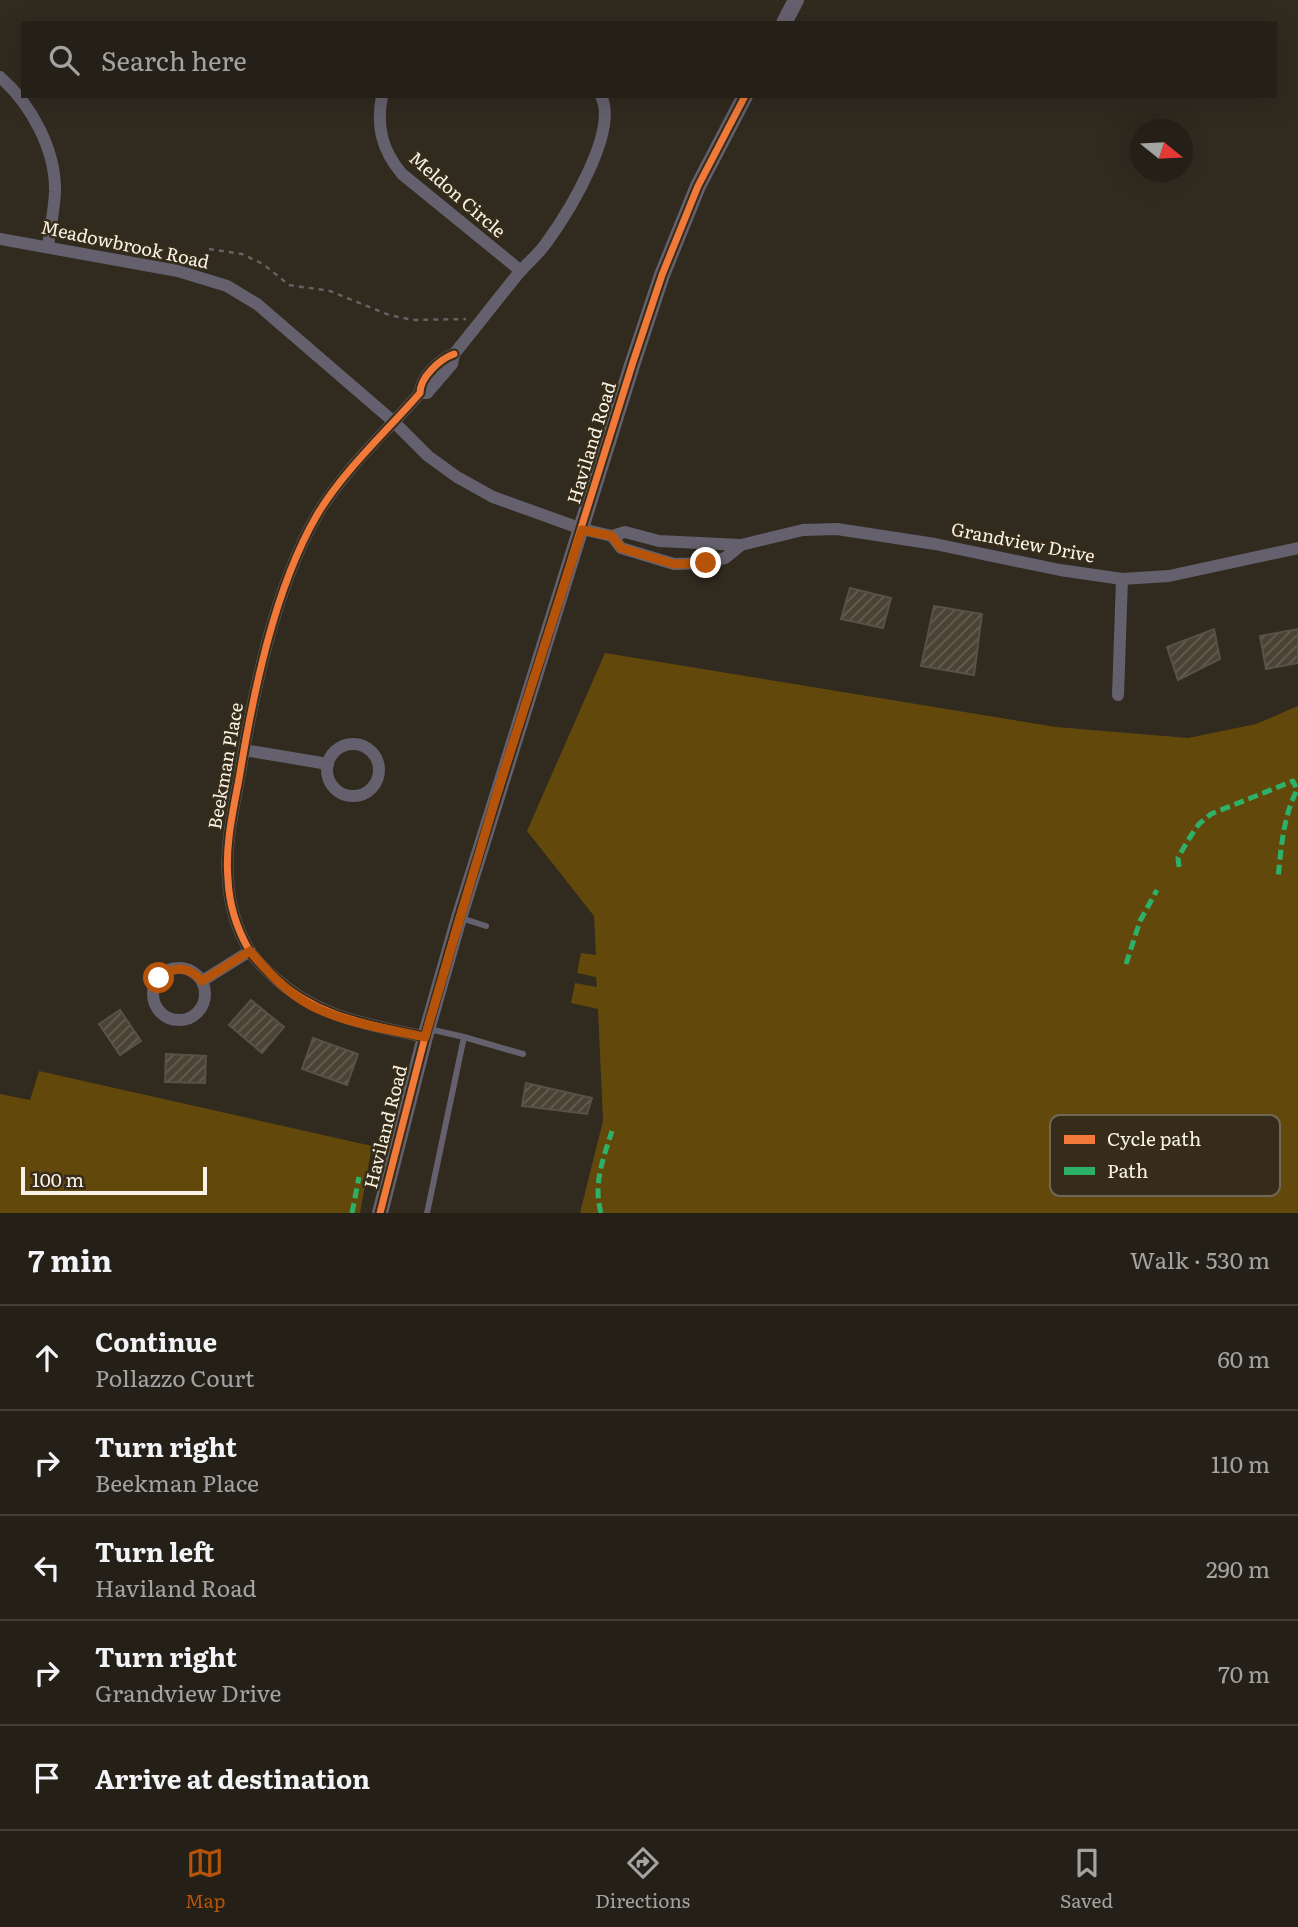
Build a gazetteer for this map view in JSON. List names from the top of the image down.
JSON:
{
  "streets": {
    "street": [
      "Meldon Circle",
      "Meadowbrook Road",
      "Haviland Road",
      "Grandview Drive",
      "Beekman Place"
    ]
  },
  "crossings": [
    ["Meadowbrook Road", "Haviland Road"],
    ["Meadowbrook Road", "Grandview Drive"],
    ["Meadowbrook Road", "Beekman Place"],
    ["Haviland Road", "Beekman Place"]
  ],
  "legend": ["Cycle path", "Path"],
  "scale_bar": "100 m",
  "north": "right",
  "page": {
    "search": "Search here",
    "scale": "100 m",
    "heading": ["7 min", "Walk · 530 m"],
    "list": [
      ["Continue", "Pollazzo Court", "60 m"],
      ["Turn right", "Beekman Place", "110 m"],
      ["Turn left", "Haviland Road", "290 m"],
      ["Turn right", "Grandview Drive", "70 m"],
      "Arrive at destination"
    ],
    "nav": ["Map", "Directions", "Saved"]
  }
}
